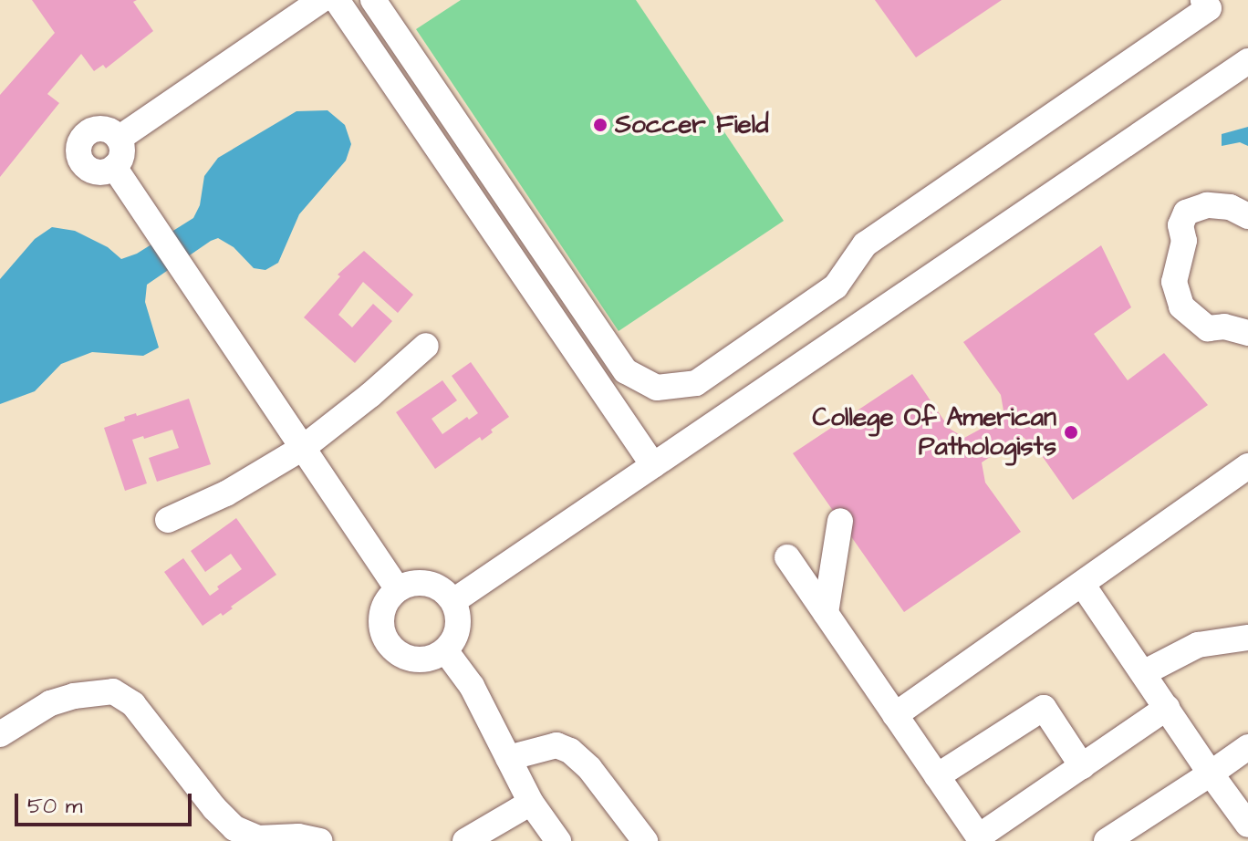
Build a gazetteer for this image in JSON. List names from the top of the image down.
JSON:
{
  "places": ["Soccer Field", "College Of American Pathologists"],
  "scale_bar": "50 m"
}
